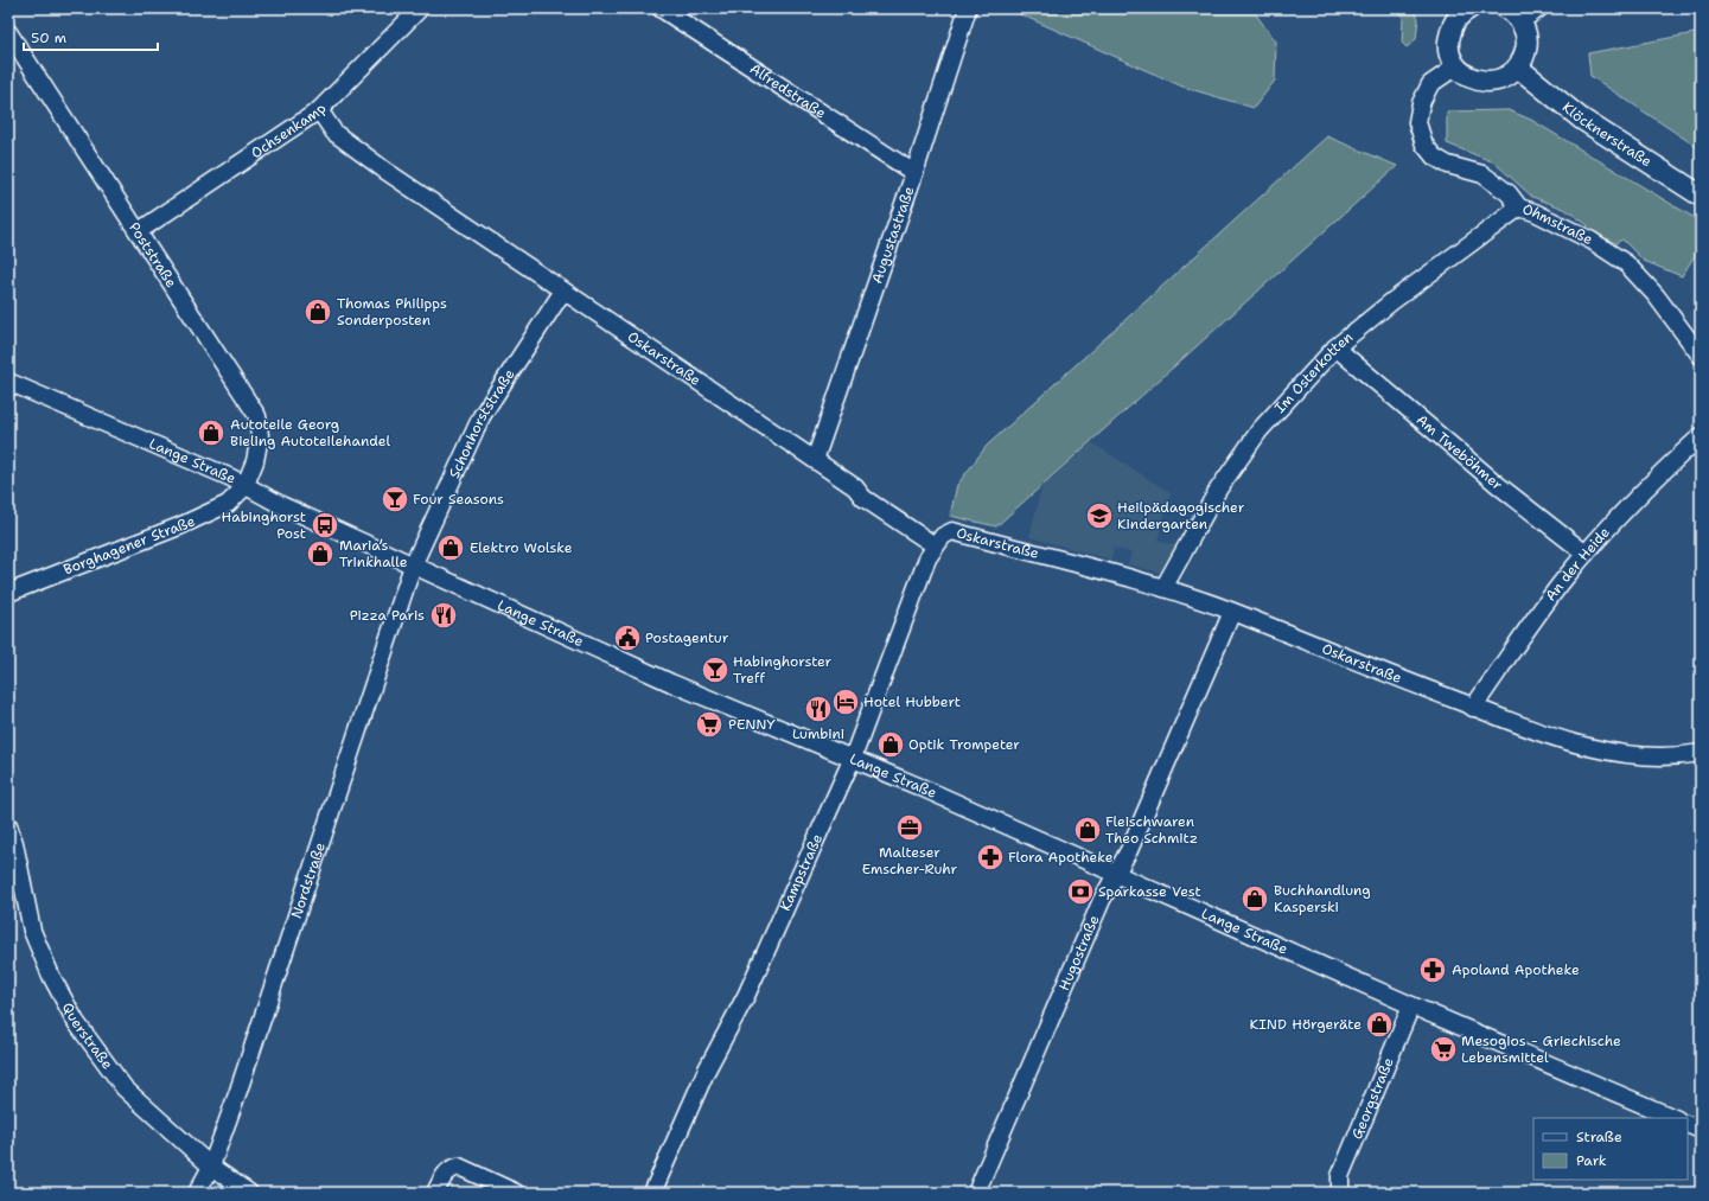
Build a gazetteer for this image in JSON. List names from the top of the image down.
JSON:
{
  "streets": {
    "street": [
      "Alfredstraße",
      "Ochsenkamp",
      "Klöcknerstraße",
      "Ohmstraße",
      "Augustastraße",
      "Poststraße",
      "Oskarstraße",
      "Im Osterkotten",
      "Schonhorststraße",
      "Am Tweböhmer",
      "Lange Straße",
      "Borghagener Straße",
      "An der Heide",
      "Kampstraße",
      "Nordstraße",
      "Hugostraße",
      "Querstraße",
      "Georgstraße"
    ]
  },
  "crossings": [
    ["Alfredstraße", "Augustastraße"],
    ["Ochsenkamp", "Poststraße"],
    ["Ochsenkamp", "Oskarstraße"],
    ["Ohmstraße", "Im Osterkotten"],
    ["Augustastraße", "Oskarstraße"],
    ["Poststraße", "Lange Straße"],
    ["Poststraße", "Borghagener Straße"],
    ["Oskarstraße", "Im Osterkotten"],
    ["Oskarstraße", "Schonhorststraße"],
    ["Oskarstraße", "An der Heide"],
    ["Oskarstraße", "Kampstraße"],
    ["Oskarstraße", "Hugostraße"],
    ["Im Osterkotten", "Am Tweböhmer"],
    ["Schonhorststraße", "Lange Straße"],
    ["Schonhorststraße", "Nordstraße"],
    ["Am Tweböhmer", "An der Heide"],
    ["Lange Straße", "Borghagener Straße"],
    ["Lange Straße", "Kampstraße"],
    ["Lange Straße", "Nordstraße"],
    ["Lange Straße", "Hugostraße"],
    ["Lange Straße", "Georgstraße"],
    ["Nordstraße", "Querstraße"]
  ],
  "places": {
    "shop": [
      "Thomas Philipps Sonderposten",
      "Autoteile Georg Bieling Autoteilehandel",
      "Elektro Wolske",
      "Maria’s Trinkhalle",
      "Optik Trompeter",
      "Fleischwaren Theo Schmitz",
      "Buchhandlung Kasperski",
      "KIND Hörgeräte"
    ],
    "bar": ["Four Seasons", "Habinghorster Treff"],
    "school or university": ["Heilpädagogischer Kindergarten"],
    "bus stop": ["Habinghorst Post"],
    "restaurant": ["Pizza Paris", "Lumbini"],
    "public building": ["Postagentur"],
    "hotel": ["Hotel Hubbert"],
    "supermarket": ["PENNY", "Mesogios - Griechische Lebensmittel"],
    "office": ["Malteser Emscher-Ruhr"],
    "pharmacy": ["Flora Apotheke", "Apoland Apotheke"],
    "bank": ["Sparkasse Vest"]
  },
  "legend": ["Straße", "Park"],
  "scale_bar": "50 m"
}
